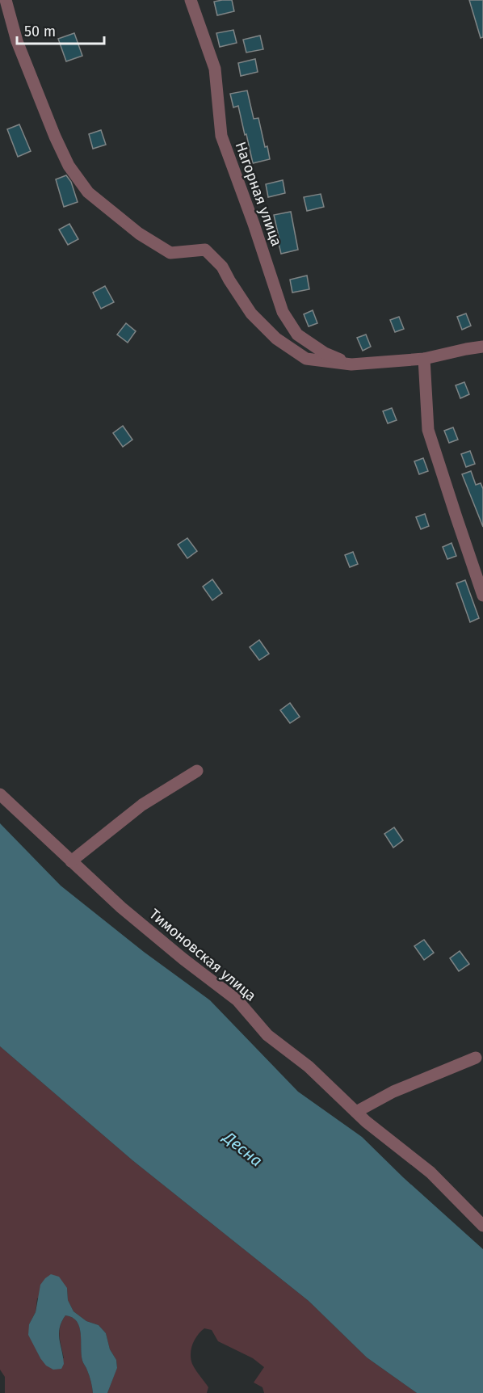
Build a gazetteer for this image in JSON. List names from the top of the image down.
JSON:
{
  "streets": {
    "street": ["Нагорная улица", "Тимоновская улица"]
  },
  "water": ["Десна"],
  "scale_bar": "50 m"
}
